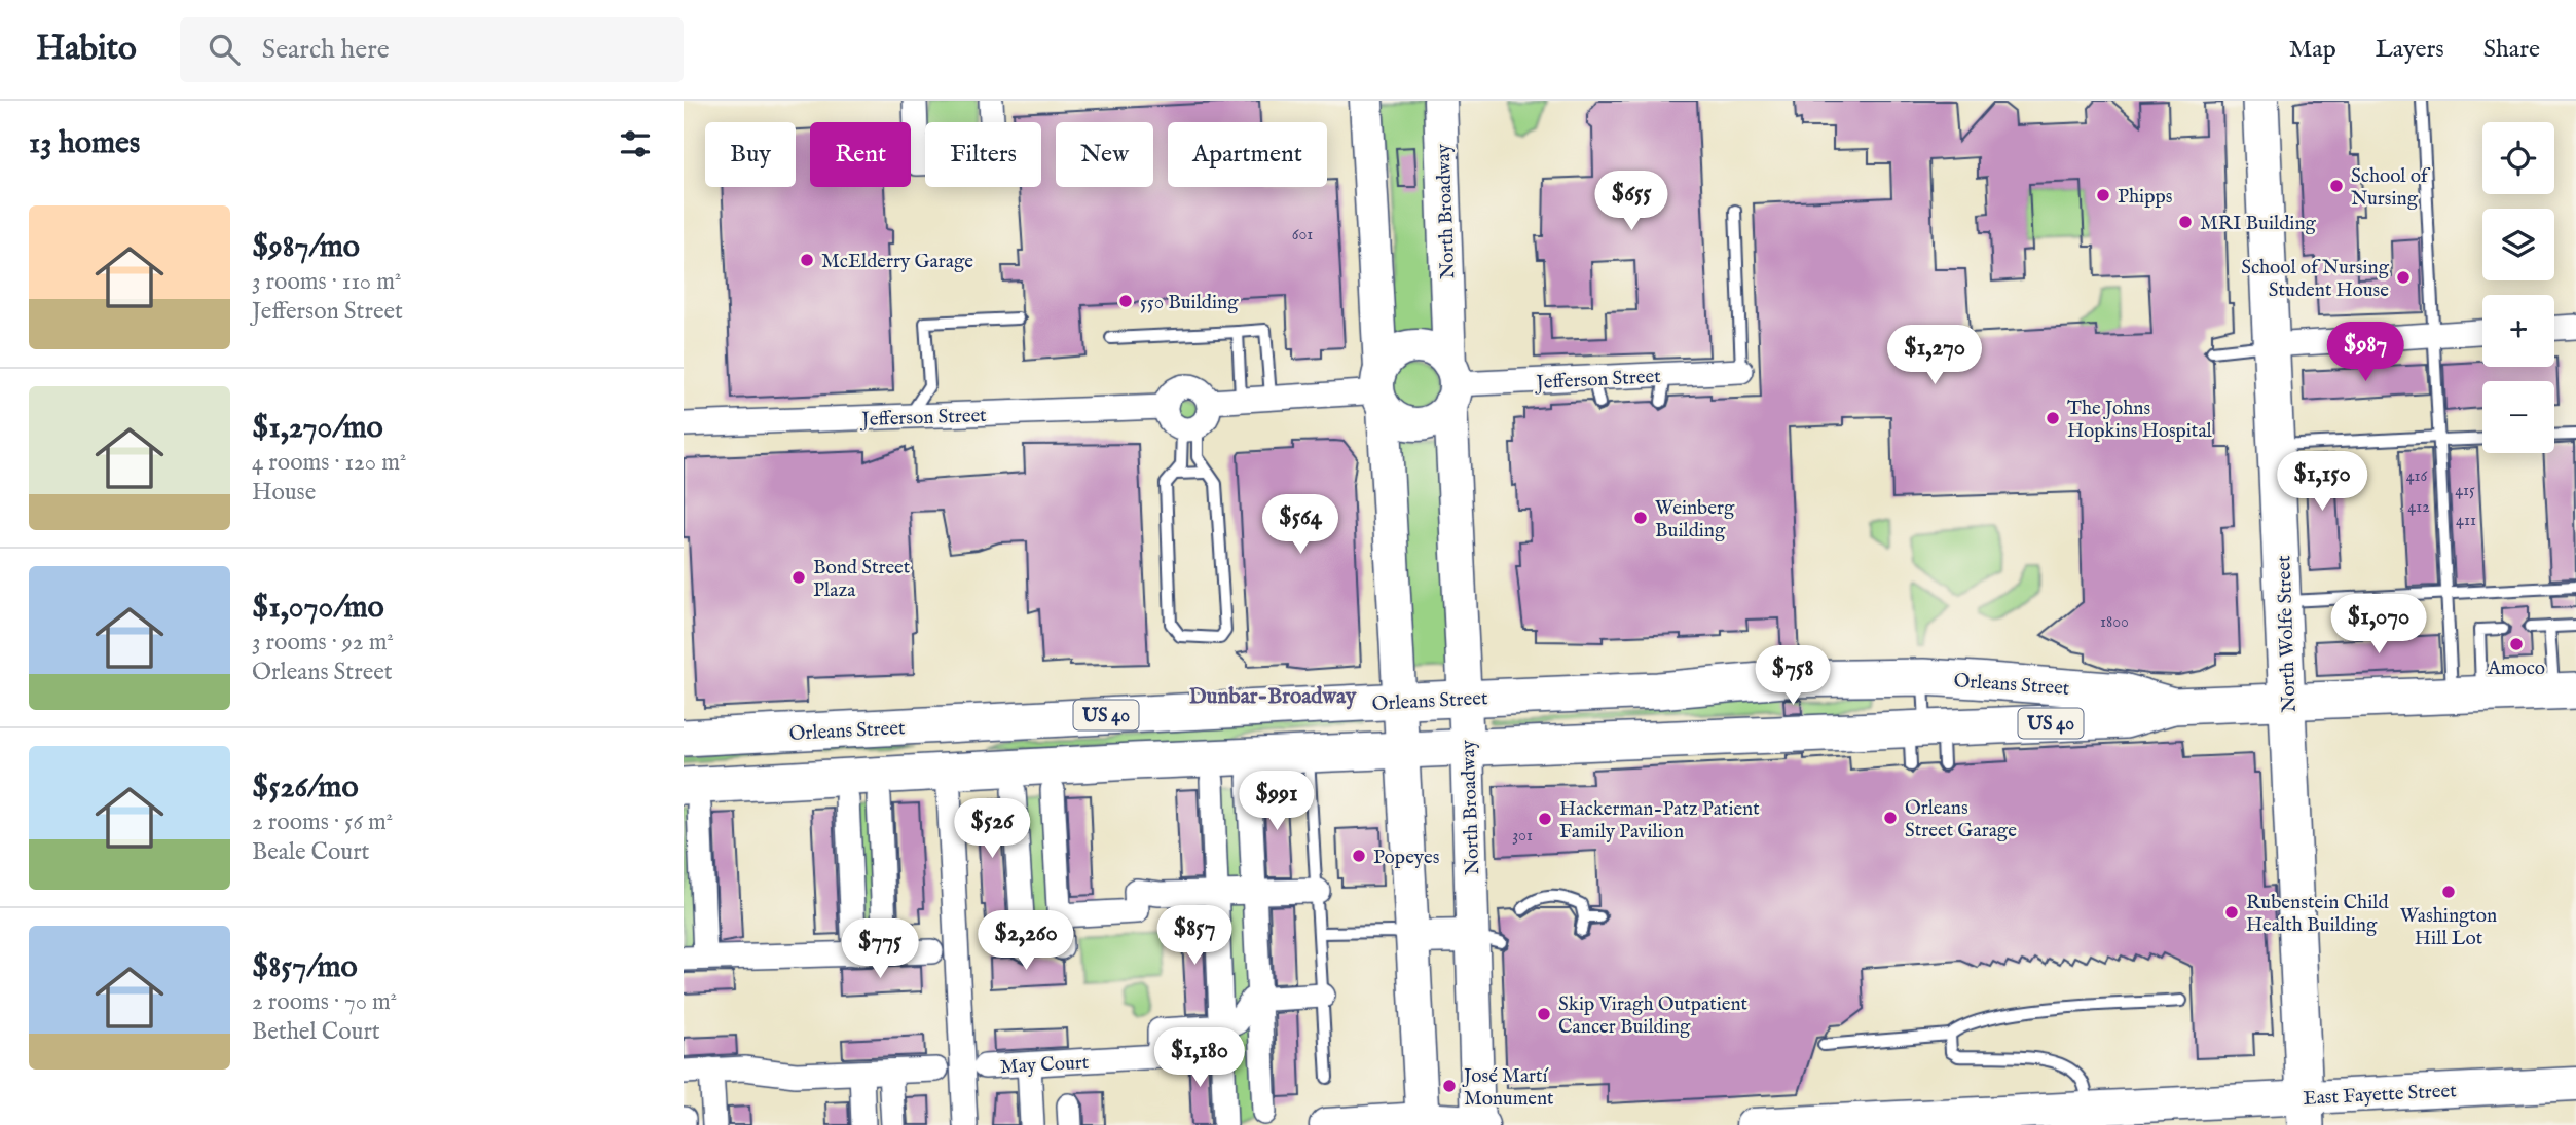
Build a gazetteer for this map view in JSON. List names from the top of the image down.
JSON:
{
  "streets": {
    "main road": [
      "North Broadway",
      "North Wolfe Street",
      "Orleans Street",
      "US 40",
      "East Fayette Street"
    ],
    "street": ["Jefferson Street", "May Court"]
  },
  "crossings": [
    ["North Broadway", "Jefferson Street"],
    ["North Broadway", "Orleans Street"],
    ["North Wolfe Street", "Orleans Street"],
    ["North Wolfe Street", "East Fayette Street"]
  ],
  "districts": ["Dunbar-Broadway"],
  "places": [
    "School of Nursing",
    "Phipps",
    "MRI Building",
    "McElderry Garage",
    "School of Nursing Student House",
    "550 Building",
    "The Johns Hopkins Hospital",
    "Weinberg Building",
    "Bond Street Plaza",
    "Amoco",
    "Orleans Street Garage",
    "Hackerman-Patz Patient Family Pavilion",
    "Popeyes",
    "Washington Hill Lot",
    "Rubenstein Child Health Building",
    "Skip Viragh Outpatient Cancer Building",
    "José Martí Monument"
  ],
  "house_numbers": [
    "601",
    "416",
    "415",
    "412",
    "411",
    "1800",
    "301"
  ],
  "page": {
    "header": "Habito",
    "search": "Search here",
    "nav": ["Map", "Layers", "Share"],
    "heading": "13 homes",
    "map_buttons": ["+", "−"],
    "chip": [
      "Buy",
      "Rent",
      "Filters",
      "New",
      "Apartment"
    ],
    "price": [
      "$655",
      "$987",
      "$1,270",
      "$1,150",
      "$564",
      "$1,070",
      "$758",
      "$991",
      "$526",
      "$857",
      "$2,260",
      "$775",
      "$1,180"
    ],
    "list": [
      {
        "name": "$987/mo",
        "note": "3 rooms · 110 m² · Jefferson Street"
      },
      {
        "name": "$1,270/mo",
        "note": "4 rooms · 120 m² · House"
      },
      {
        "name": "$1,070/mo",
        "note": "3 rooms · 92 m² · Orleans Street"
      },
      {
        "name": "$526/mo",
        "note": "2 rooms · 56 m² · Beale Court"
      },
      {
        "name": "$857/mo",
        "note": "2 rooms · 70 m² · Bethel Court"
      }
    ]
  }
}
